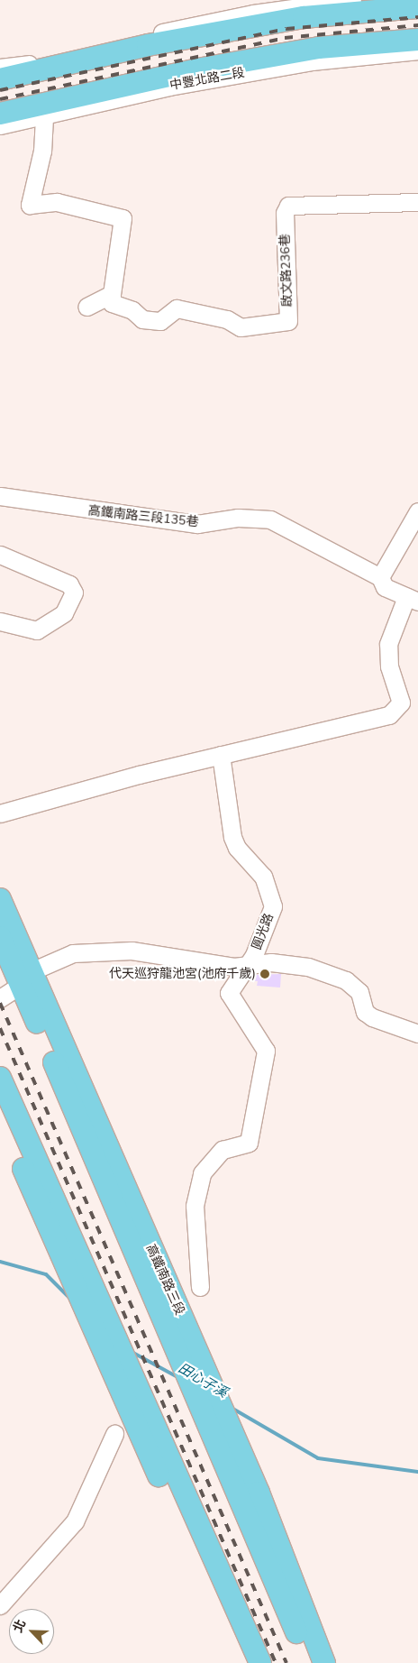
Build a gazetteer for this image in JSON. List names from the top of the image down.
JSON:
{
  "streets": {
    "main road": ["中豐北路二段", "高鐵南路三段"],
    "street": ["啟文路236巷", "高鐵南路三段135巷", "圓光路"]
  },
  "crossings": [
    ["圓光路", "高鐵南路三段"]
  ],
  "water": ["田心子溪"],
  "places": ["代天巡狩龍池宮(池府千歲)"],
  "north": "top left"
}
